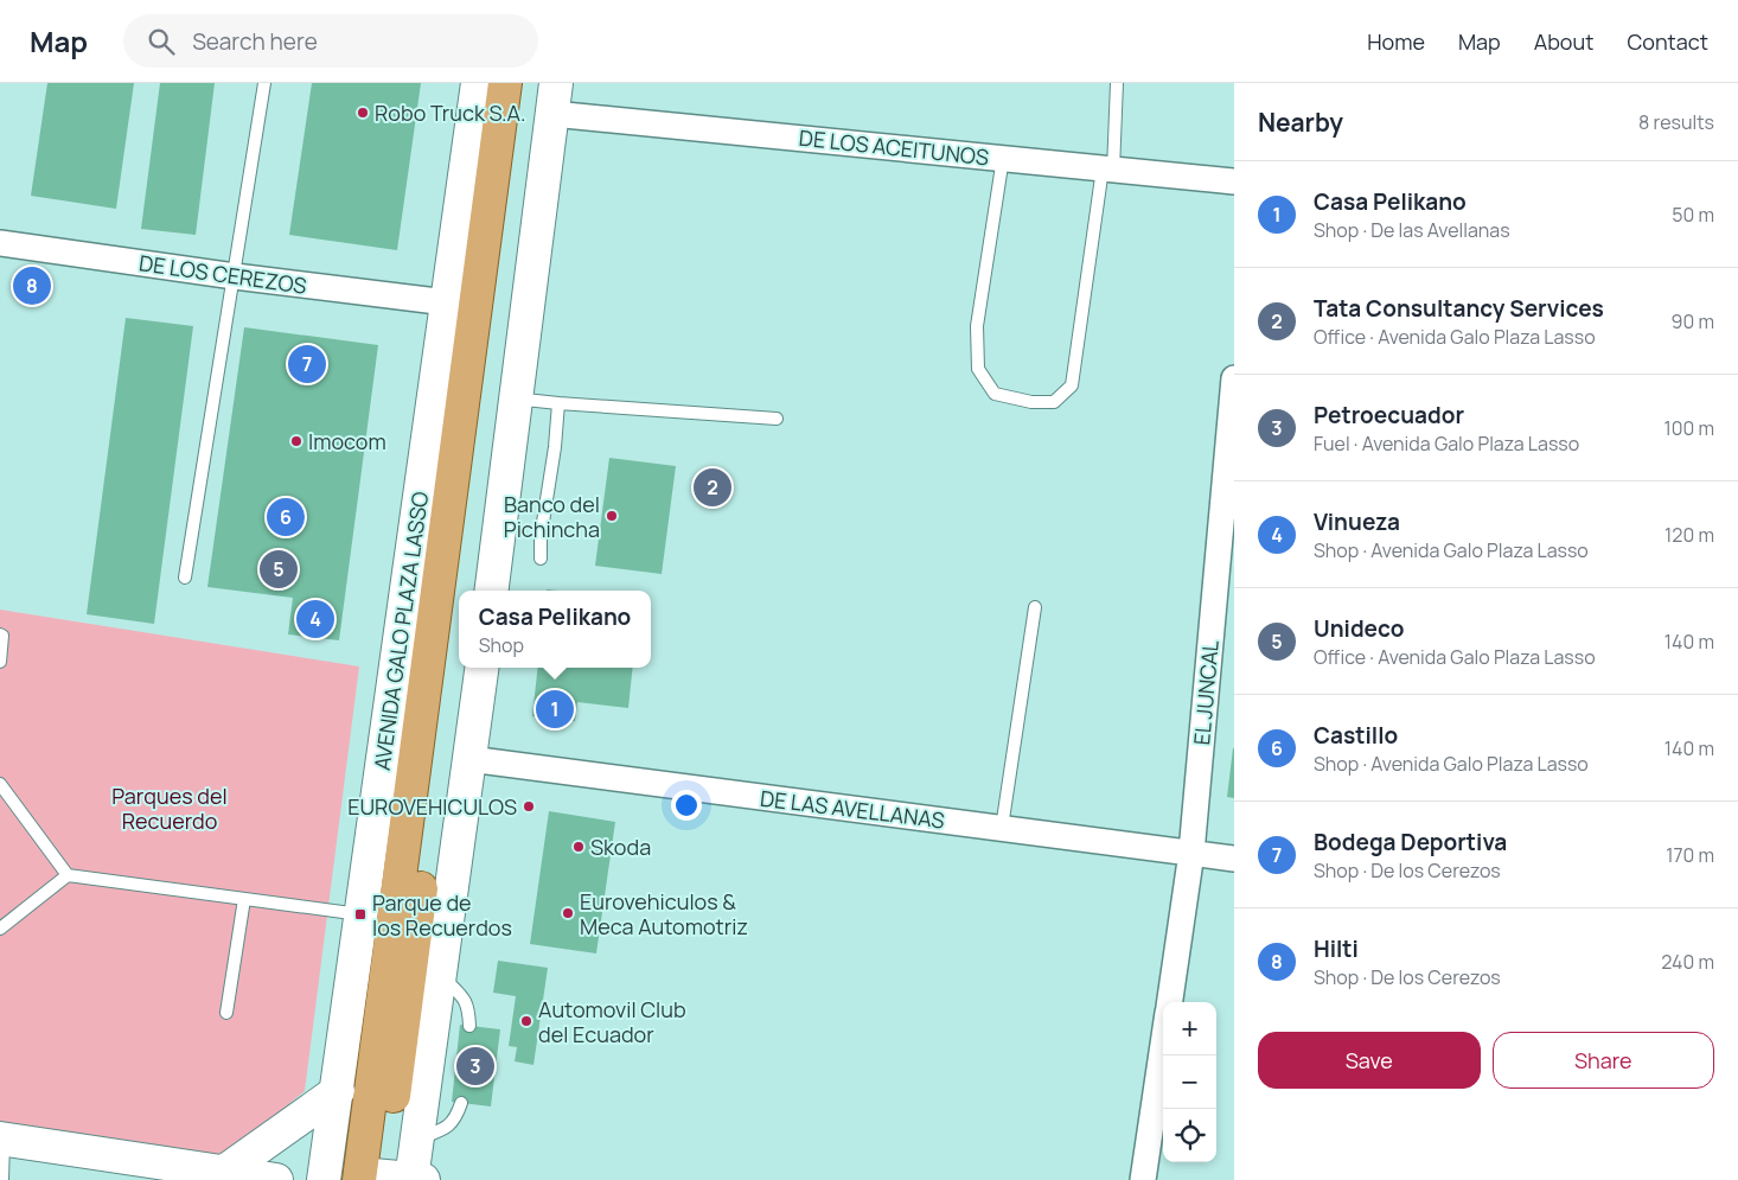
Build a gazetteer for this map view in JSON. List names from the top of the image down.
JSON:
{
  "streets": {
    "main road": ["AVENIDA GALO PLAZA LASSO"],
    "street": [
      "DE LOS ACEITUNOS",
      "DE LOS CEREZOS",
      "EL JUNCAL",
      "DE LAS AVELLANAS"
    ]
  },
  "crossings": [
    ["DE LOS CEREZOS", "AVENIDA GALO PLAZA LASSO"],
    ["EL JUNCAL", "DE LAS AVELLANAS"]
  ],
  "parks": ["Parques del Recuerdo"],
  "places": {
    "other": [
      "Robo Truck S.A.",
      "Imocom",
      "Banco del Pichincha",
      "EUROVEHICULOS",
      "Skoda",
      "Eurovehiculos & Meca Automotriz",
      "Automovil Club del Ecuador"
    ],
    "transit": ["Parque de los Recuerdos"]
  },
  "page": {
    "header": "Map",
    "search": "Search here",
    "nav": [
      "Home",
      "Map",
      "About",
      "Contact"
    ],
    "heading": ["Nearby", "8 results"],
    "list": [
      {
        "mark": "1",
        "name": "Casa Pelikano",
        "note": "Shop · De las Avellanas",
        "value": "50 m"
      },
      {
        "mark": "2",
        "name": "Tata Consultancy Services",
        "note": "Office · Avenida Galo Plaza Lasso",
        "value": "90 m"
      },
      {
        "mark": "3",
        "name": "Petroecuador",
        "note": "Fuel · Avenida Galo Plaza Lasso",
        "value": "100 m"
      },
      {
        "mark": "4",
        "name": "Vinueza",
        "note": "Shop · Avenida Galo Plaza Lasso",
        "value": "120 m"
      },
      {
        "mark": "5",
        "name": "Unideco",
        "note": "Office · Avenida Galo Plaza Lasso",
        "value": "140 m"
      },
      {
        "mark": "6",
        "name": "Castillo",
        "note": "Shop · Avenida Galo Plaza Lasso",
        "value": "140 m"
      },
      {
        "mark": "7",
        "name": "Bodega Deportiva",
        "note": "Shop · De los Cerezos",
        "value": "170 m"
      },
      {
        "mark": "8",
        "name": "Hilti",
        "note": "Shop · De los Cerezos",
        "value": "240 m"
      }
    ],
    "pins": [
      "8",
      "7",
      "2",
      "6",
      "5",
      "4",
      "1",
      "3"
    ],
    "popup": ["Casa Pelikano", "Shop"],
    "map_buttons": ["+", "−"],
    "buttons": ["Save", "Share"]
  }
}
